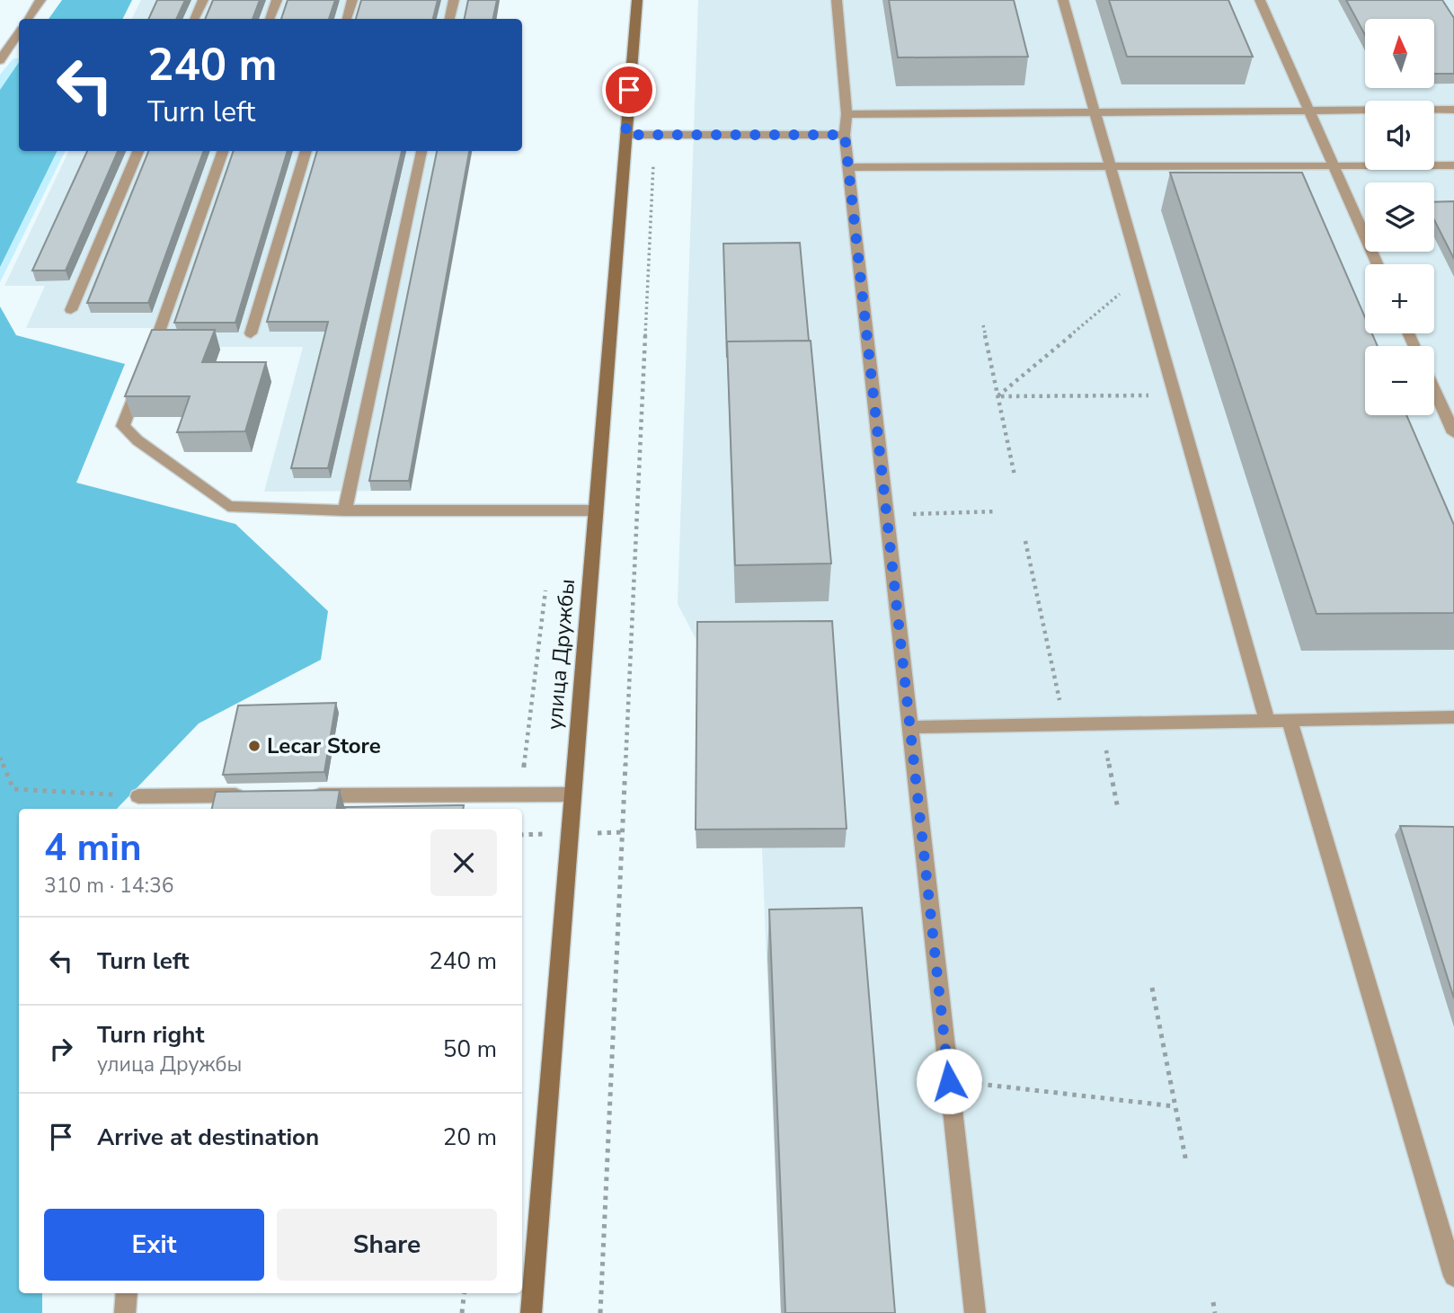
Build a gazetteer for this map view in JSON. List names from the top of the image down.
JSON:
{
  "streets": {
    "street": ["улица Дружбы"]
  },
  "places": ["Lecar Store"],
  "north": "top",
  "page": {
    "map_buttons": ["+", "−"],
    "turn": ["240 m", "Turn left"],
    "heading": ["4 min", "310 m · 14:36"],
    "list": [
      {
        "name": "Turn left",
        "value": "240 m"
      },
      {
        "name": "Turn right",
        "note": "улица Дружбы",
        "value": "50 m"
      },
      {
        "name": "Arrive at destination",
        "value": "20 m"
      }
    ],
    "buttons": ["Exit", "Share"]
  }
}
